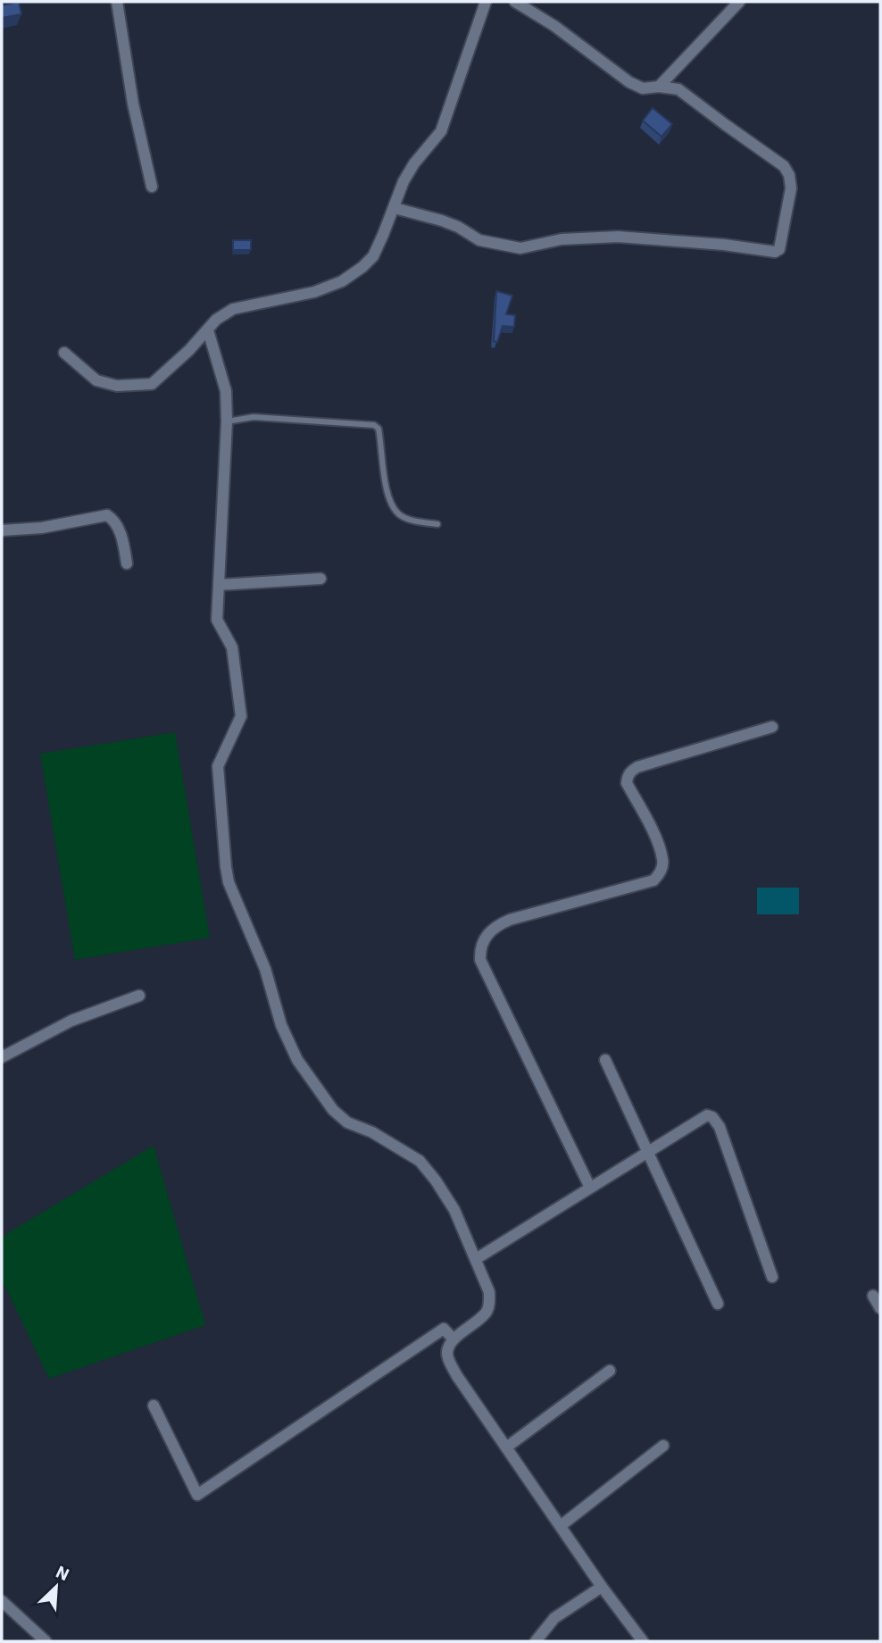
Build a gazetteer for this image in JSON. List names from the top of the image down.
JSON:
{
  "north": "top right"
}
